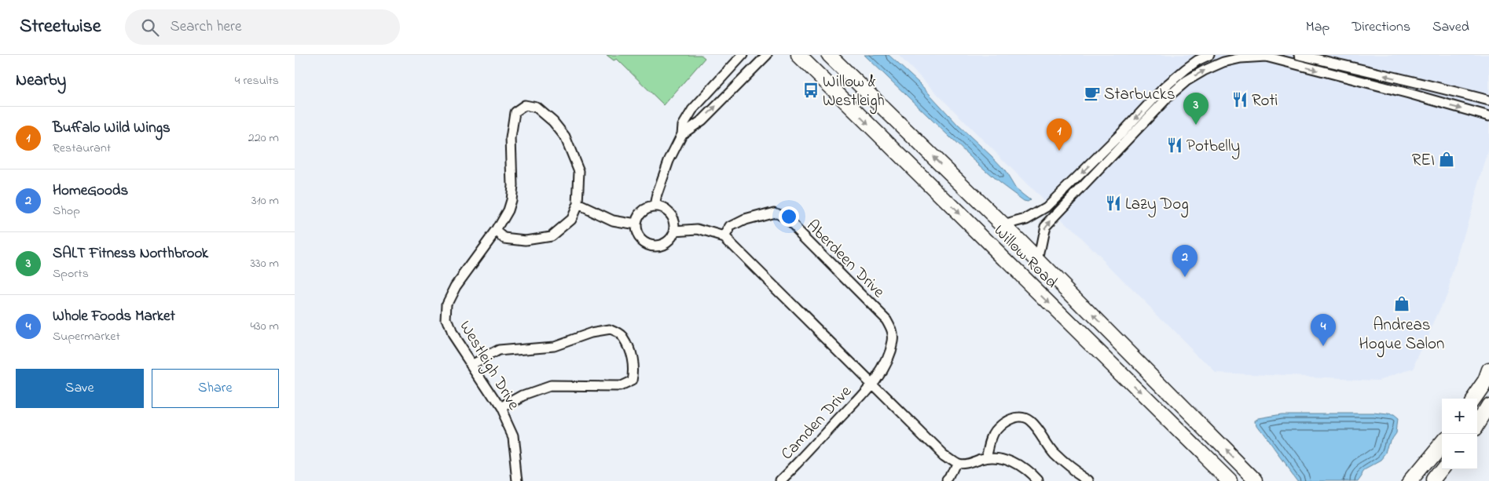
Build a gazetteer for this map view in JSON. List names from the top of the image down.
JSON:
{
  "streets": {
    "main road": ["Willow Road"],
    "street": ["Aberdeen Drive", "Westleigh Drive", "Camden Drive"]
  },
  "crossings": [
    ["Aberdeen Drive", "Camden Drive"]
  ],
  "places": {
    "bus stop": ["Willow & Westleigh"],
    "cafe": ["Starbucks"],
    "restaurant": ["Roti", "Potbelly", "Lazy Dog"],
    "shop": ["REI", "Andreas Hogue Salon"]
  },
  "page": {
    "header": "Streetwise",
    "search": "Search here",
    "nav": ["Map", "Directions", "Saved"],
    "heading": ["Nearby", "4 results"],
    "pins": [
      "3",
      "1",
      "2",
      "4"
    ],
    "list": [
      {
        "mark": "1",
        "name": "Buffalo Wild Wings",
        "note": "Restaurant",
        "value": "220 m"
      },
      {
        "mark": "2",
        "name": "HomeGoods",
        "note": "Shop",
        "value": "310 m"
      },
      {
        "mark": "3",
        "name": "SALT Fitness Northbrook",
        "note": "Sports",
        "value": "330 m"
      },
      {
        "mark": "4",
        "name": "Whole Foods Market",
        "note": "Supermarket",
        "value": "430 m"
      }
    ],
    "buttons": ["Save", "Share"],
    "map_buttons": ["+", "−"]
  }
}
